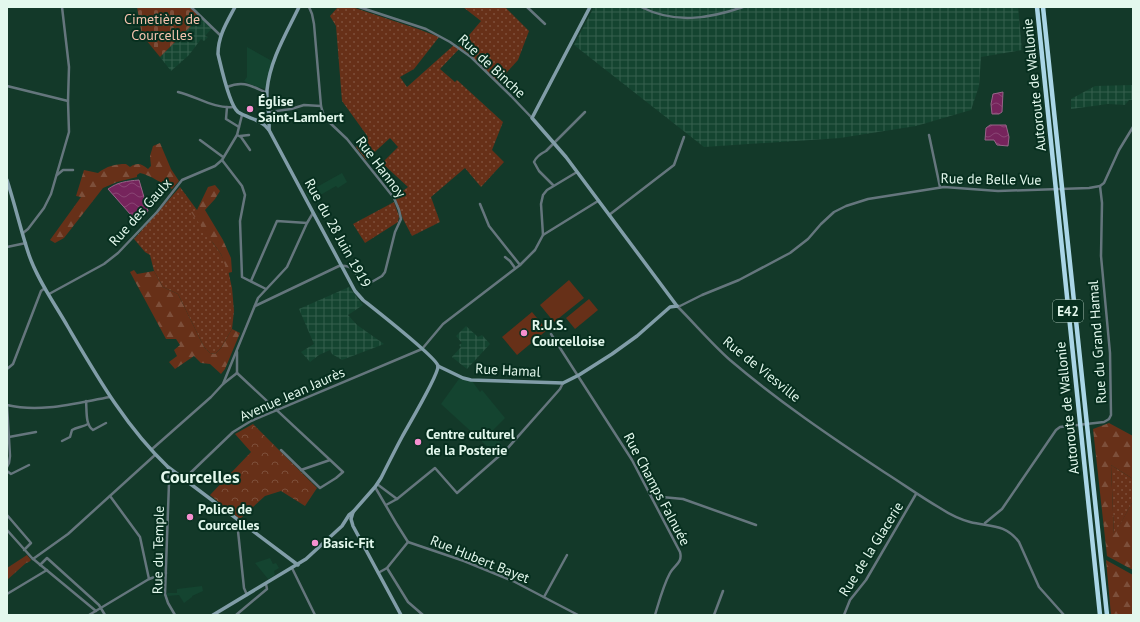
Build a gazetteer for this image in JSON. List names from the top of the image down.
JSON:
{
  "streets": {
    "highway": ["Autoroute de Wallonie", "E42"],
    "main road": [
      "Rue de Binche",
      "Rue du 28 Juin 1919",
      "Rue de Viesville",
      "Rue Hamal"
    ],
    "street": [
      "Rue Hannoy",
      "Rue de Belle Vue",
      "Rue des Gaulx",
      "Rue du Grand Hamal",
      "Avenue Jean Jaurès",
      "Rue Champs Falnuée",
      "Rue de la Glacerie",
      "Rue du Temple",
      "Rue Hubert Bayet"
    ]
  },
  "crossings": [
    ["Rue de Binche", "Rue de Viesville"],
    ["Rue Hannoy", "Rue du 28 Juin 1919"],
    ["Rue de Belle Vue", "Rue du Grand Hamal"],
    ["Rue de Belle Vue", "Rue de Viesville"],
    ["Rue de Belle Vue", "Rue Hamal"],
    ["Rue du 28 Juin 1919", "Rue Hamal"],
    ["Rue du 28 Juin 1919", "Avenue Jean Jaurès"],
    ["Rue du Grand Hamal", "Rue de Viesville"],
    ["Rue de Viesville", "Rue Hamal"],
    ["Rue de Viesville", "Rue de la Glacerie"],
    ["Rue Hamal", "Rue Champs Falnuée"]
  ],
  "districts": ["Courcelles"],
  "parks": ["Cimetière de Courcelles"],
  "places": [
    "Église Saint-Lambert",
    "R.U.S. Courcelloise",
    "Centre culturel de la Posterie",
    "Police de Courcelles",
    "Basic-Fit"
  ]
}
